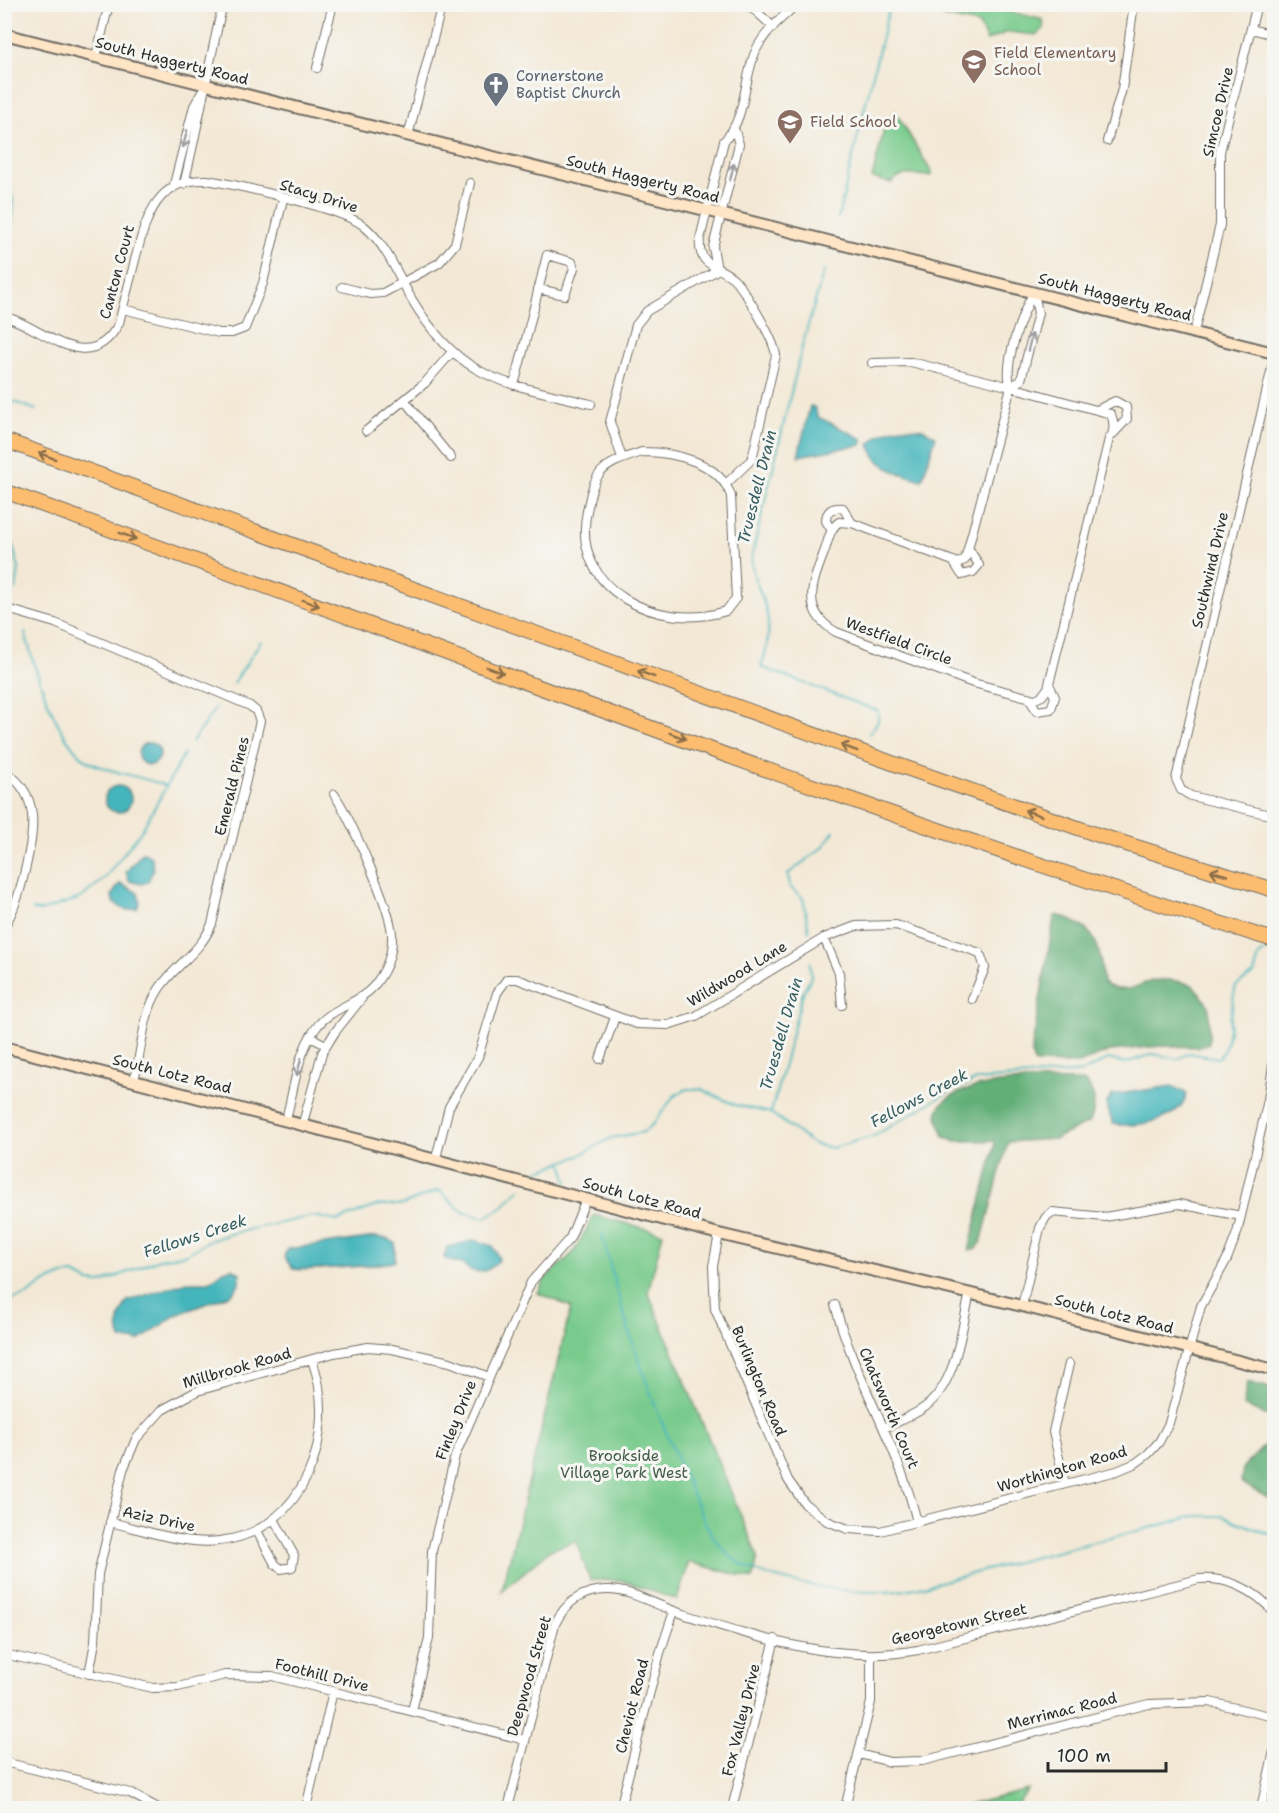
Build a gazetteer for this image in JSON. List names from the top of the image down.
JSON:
{
  "streets": {
    "street": [
      "South Haggerty Road",
      "Simcoe Drive",
      "Stacy Drive",
      "Canton Court",
      "Southwind Drive",
      "Westfield Circle",
      "Emerald Pines",
      "Wildwood Lane",
      "South Lotz Road",
      "Millbrook Road",
      "Burlington Road",
      "Chatsworth Court",
      "Finley Drive",
      "Worthington Road",
      "Aziz Drive",
      "Georgetown Street",
      "Foothill Drive",
      "Deepwood Street",
      "Cheviot Road",
      "Merrimac Road",
      "Fox Valley Drive"
    ]
  },
  "crossings": [
    ["South Haggerty Road", "Simcoe Drive"],
    ["South Haggerty Road", "Westfield Circle"],
    ["Stacy Drive", "Canton Court"],
    ["Emerald Pines", "South Lotz Road"],
    ["Wildwood Lane", "South Lotz Road"],
    ["South Lotz Road", "Burlington Road"],
    ["South Lotz Road", "Finley Drive"],
    ["South Lotz Road", "Worthington Road"],
    ["Millbrook Road", "Finley Drive"],
    ["Millbrook Road", "Aziz Drive"],
    ["Millbrook Road", "Foothill Drive"],
    ["Burlington Road", "Worthington Road"],
    ["Chatsworth Court", "Worthington Road"],
    ["Finley Drive", "Foothill Drive"],
    ["Georgetown Street", "Deepwood Street"],
    ["Georgetown Street", "Cheviot Road"],
    ["Georgetown Street", "Fox Valley Drive"],
    ["Foothill Drive", "Deepwood Street"]
  ],
  "water": ["Truesdell Drain", "Fellows Creek"],
  "parks": ["Brookside Village Park West"],
  "places": {
    "school or university": ["Field Elementary School", "Field School"],
    "church": ["Cornerstone Baptist Church"]
  },
  "scale_bar": "100 m"
}
